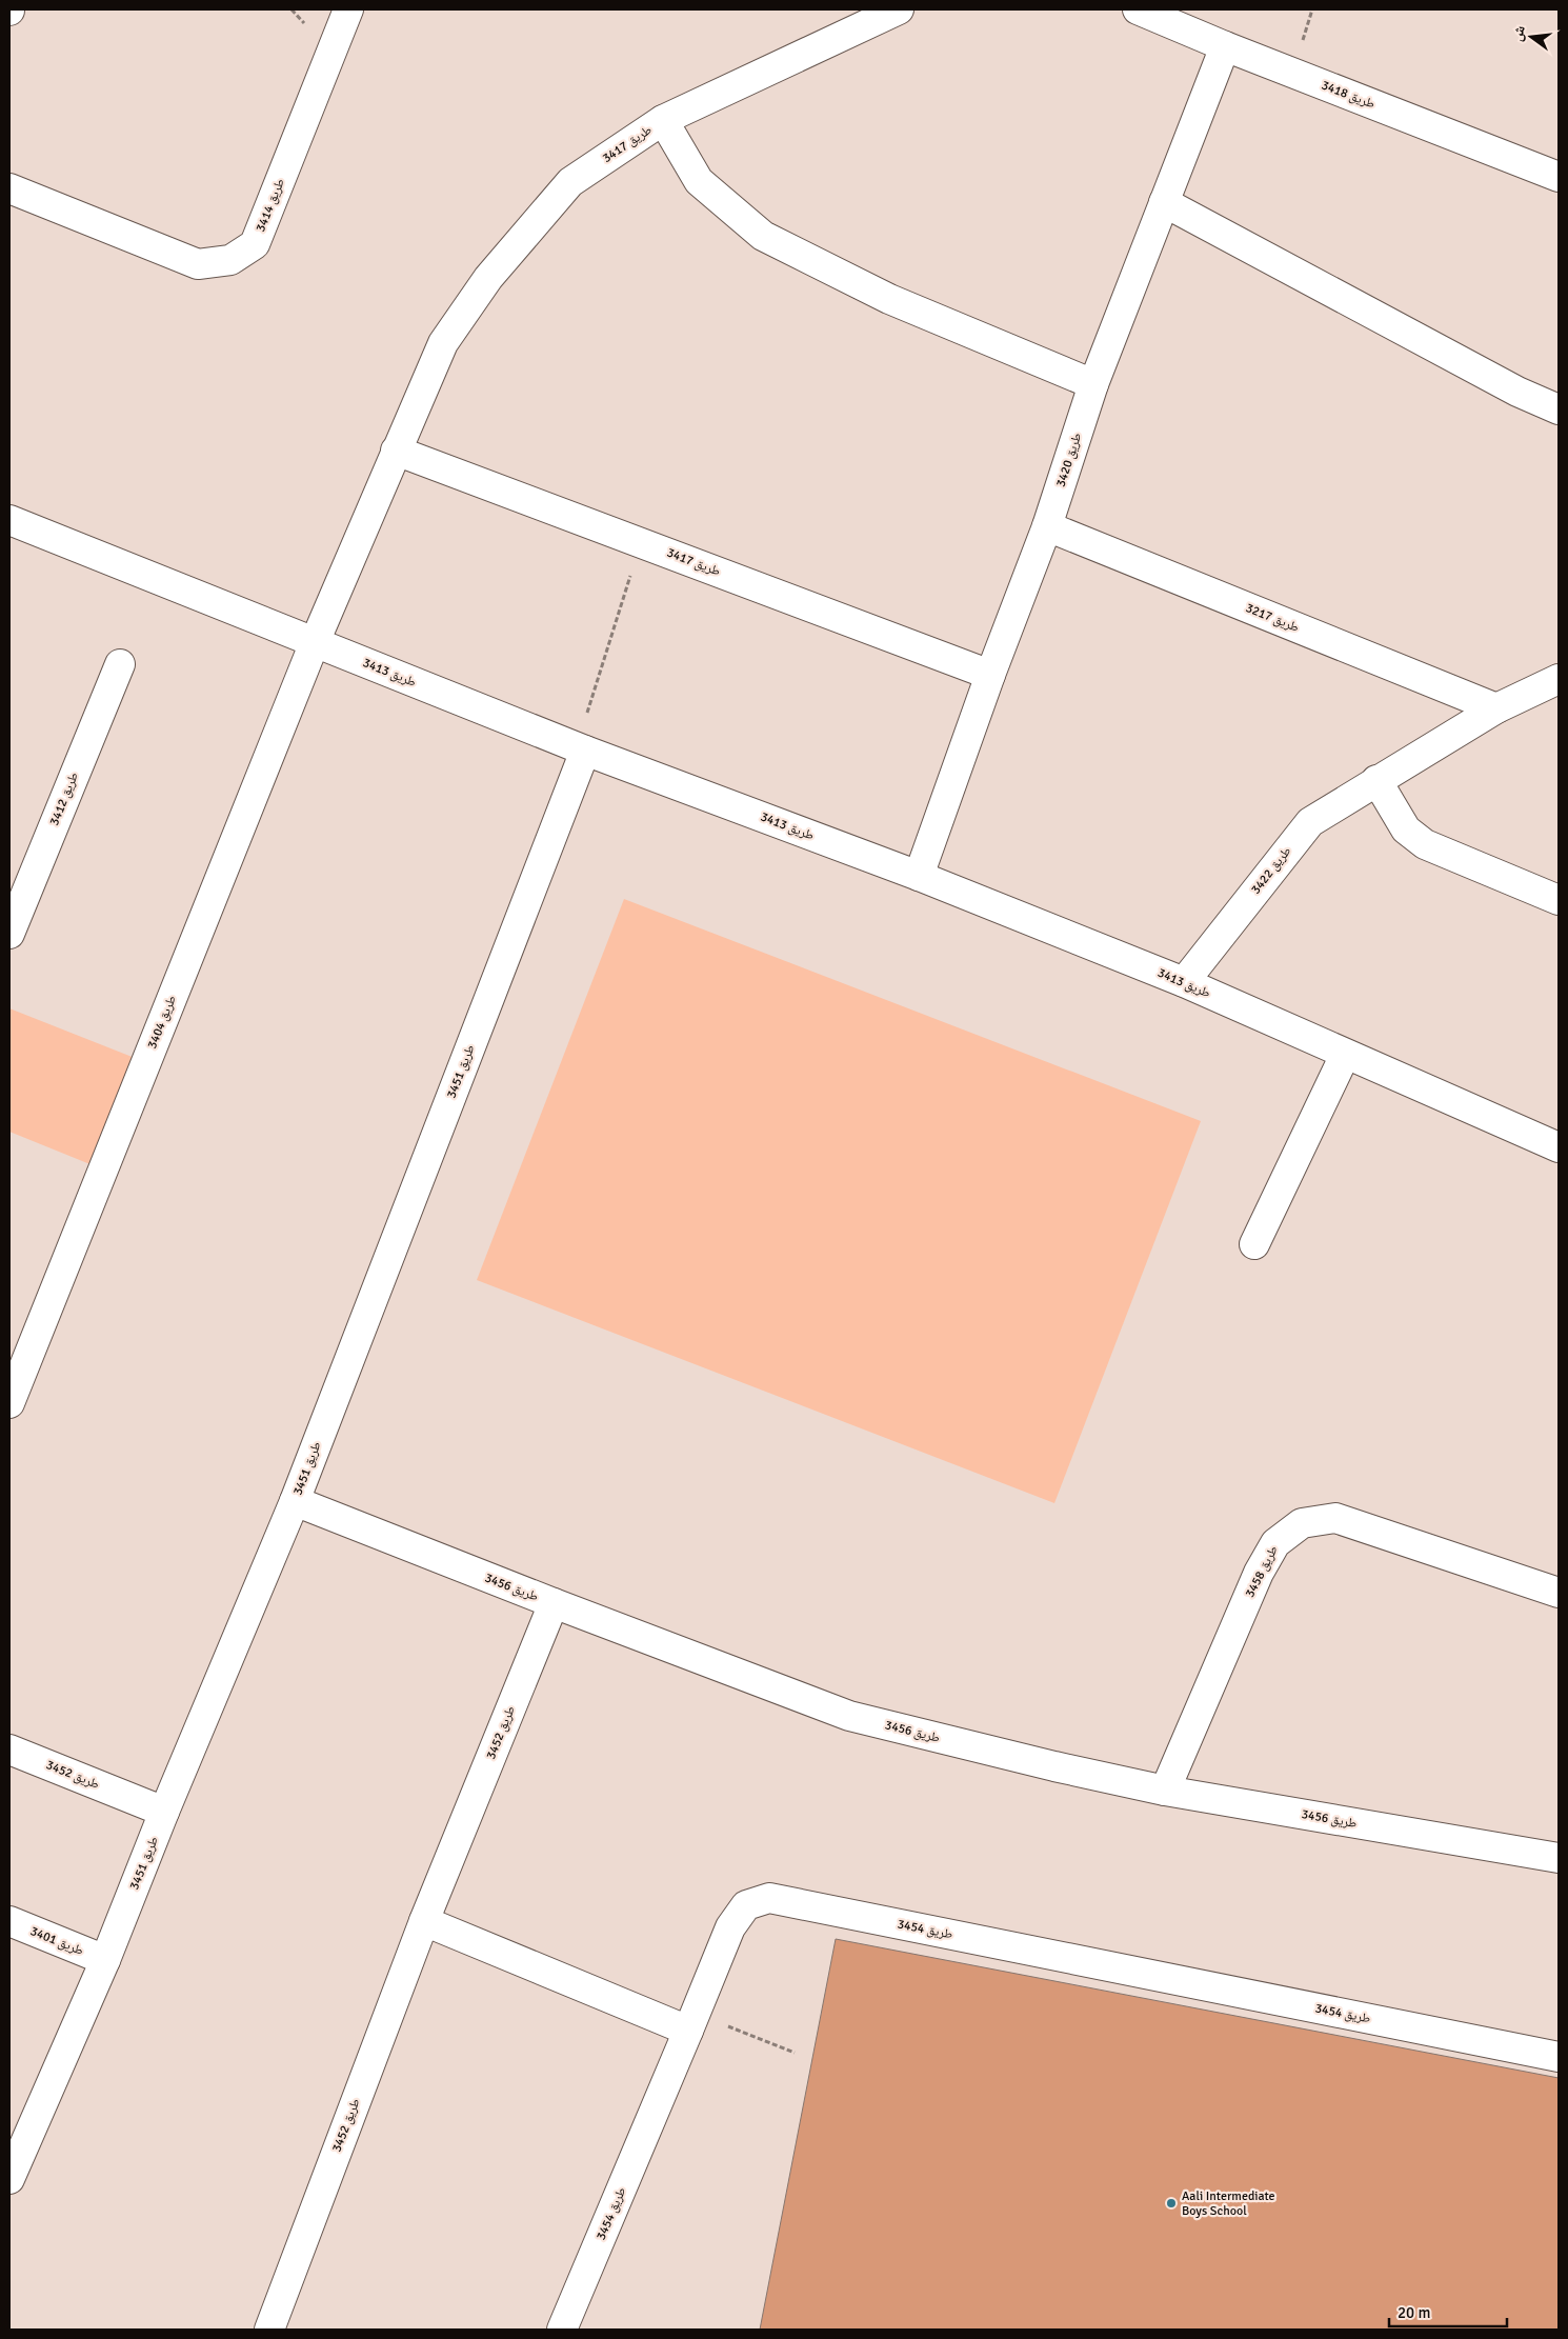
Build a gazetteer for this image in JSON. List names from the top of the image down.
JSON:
{
  "streets": {
    "street": [
      "طريق 3418",
      "طريق 3417",
      "طريق 3414",
      "طريق 3420",
      "طريق 3217",
      "طريق 3413",
      "طريق 3412",
      "طريق 3422",
      "طريق 3404",
      "طريق 3451",
      "طريق 3458",
      "طريق 3456",
      "طريق 3452",
      "طريق 3454",
      "طريق 3401"
    ]
  },
  "crossings": [
    ["طريق 3418", "طريق 3420"],
    ["طريق 3417", "طريق 3420"],
    ["طريق 3417", "طريق 3413"],
    ["طريق 3417", "طريق 3404"],
    ["طريق 3420", "طريق 3217"],
    ["طريق 3420", "طريق 3413"],
    ["طريق 3217", "طريق 3422"],
    ["طريق 3413", "طريق 3422"],
    ["طريق 3413", "طريق 3404"],
    ["طريق 3413", "طريق 3451"],
    ["طريق 3451", "طريق 3456"],
    ["طريق 3451", "طريق 3452"],
    ["طريق 3451", "طريق 3401"],
    ["طريق 3458", "طريق 3456"],
    ["طريق 3456", "طريق 3452"]
  ],
  "places": ["Aali Intermediate Boys School"],
  "scale_bar": "20 m",
  "north": "left"
}
